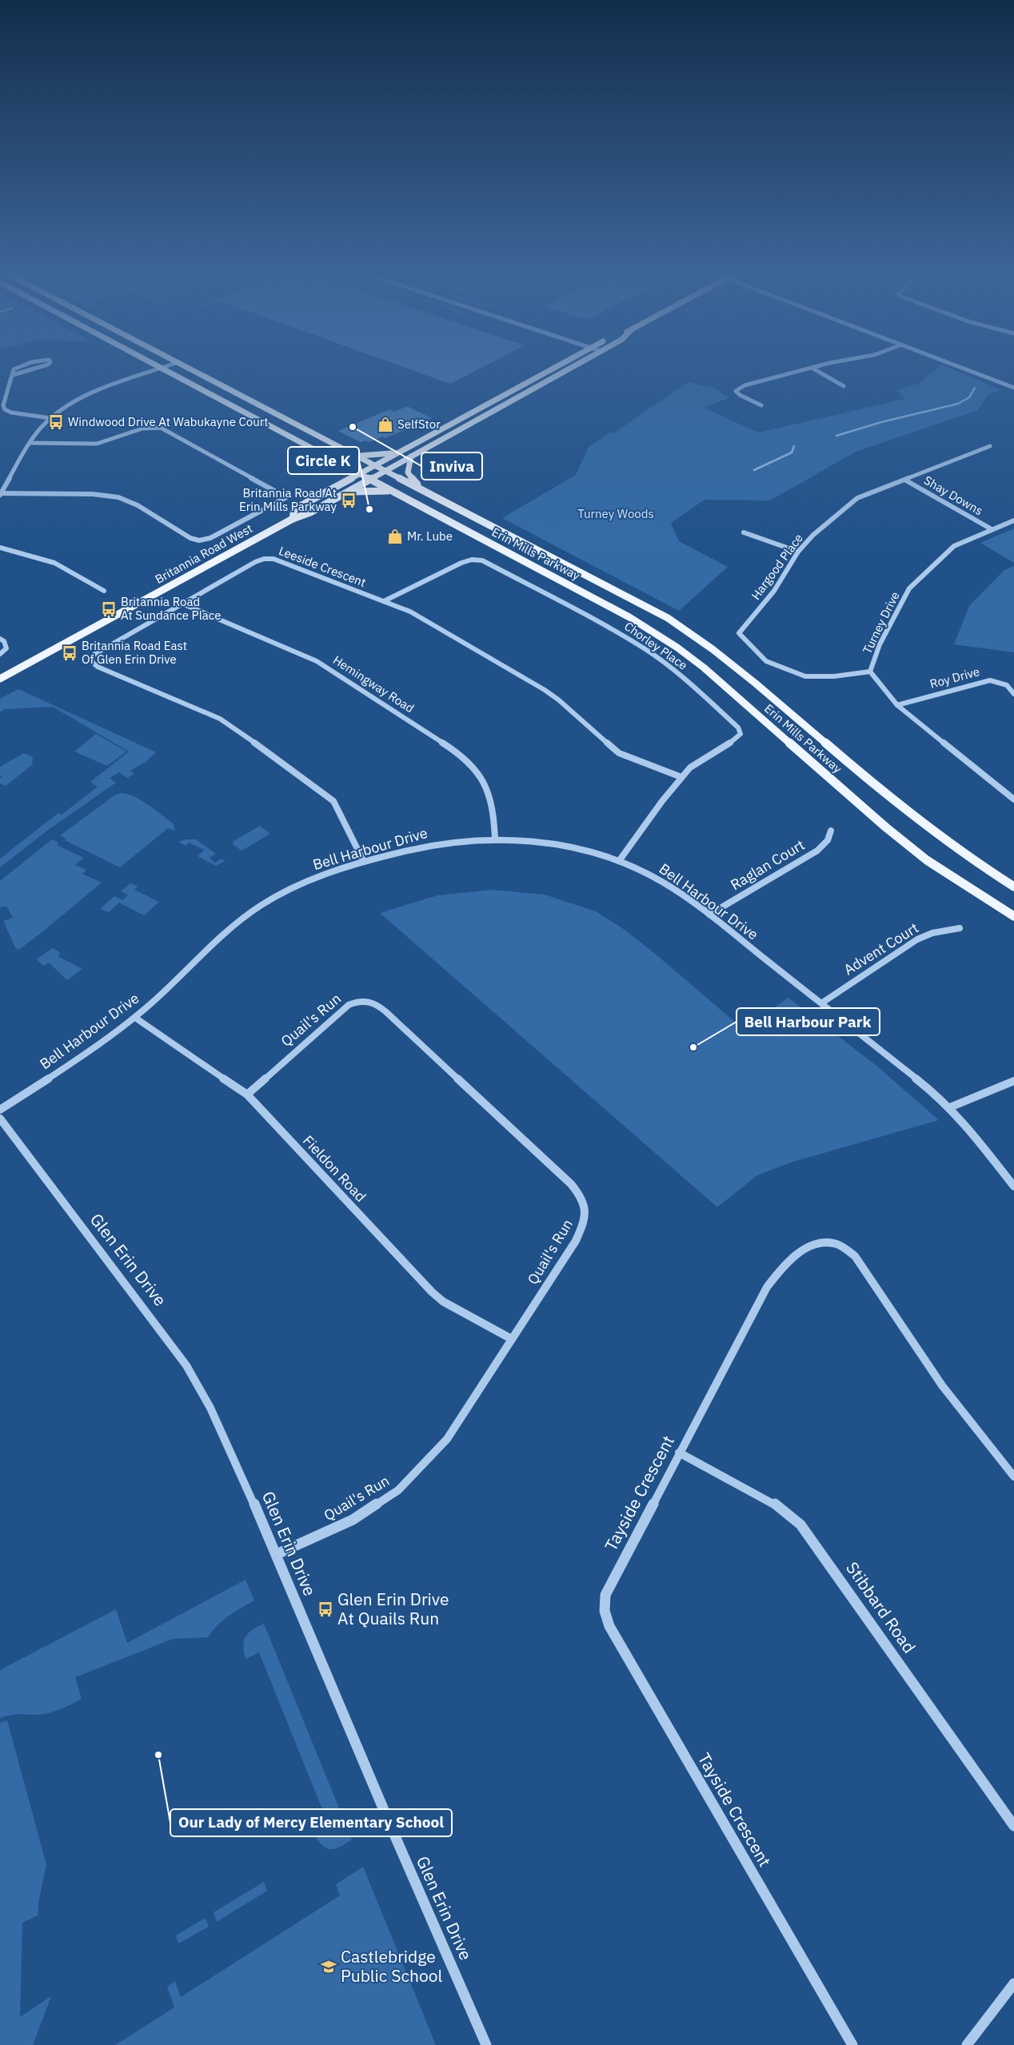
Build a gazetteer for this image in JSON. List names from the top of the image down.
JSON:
{
  "streets": {
    "main road": ["Britannia Road West", "Erin Mills Parkway"],
    "street": [
      "Shay Downs",
      "Leeside Crescent",
      "Hargood Place",
      "Turney Drive",
      "Chorley Place",
      "Roy Drive",
      "Hemingway Road",
      "Bell Harbour Drive",
      "Raglan Court",
      "Advent Court",
      "Quail's Run",
      "Fieldon Road",
      "Glen Erin Drive",
      "Tayside Crescent",
      "Stibbard Road"
    ]
  },
  "crossings": [
    ["Shay Downs", "Hargood Place"],
    ["Shay Downs", "Turney Drive"],
    ["Britannia Road West", "Erin Mills Parkway"],
    ["Leeside Crescent", "Chorley Place"],
    ["Leeside Crescent", "Hemingway Road"],
    ["Leeside Crescent", "Bell Harbour Drive"],
    ["Hargood Place", "Turney Drive"],
    ["Turney Drive", "Roy Drive"],
    ["Chorley Place", "Bell Harbour Drive"],
    ["Hemingway Road", "Bell Harbour Drive"],
    ["Bell Harbour Drive", "Raglan Court"],
    ["Bell Harbour Drive", "Advent Court"],
    ["Bell Harbour Drive", "Fieldon Road"],
    ["Quail's Run", "Fieldon Road"],
    ["Quail's Run", "Glen Erin Drive"],
    ["Tayside Crescent", "Stibbard Road"]
  ],
  "parks": ["Turney Woods"],
  "places": {
    "bus stop": [
      "Windwood Drive At Wabukayne Court",
      "Britannia Road At Erin Mills Parkway",
      "Britannia Road At Sundance Place",
      "Britannia Road East Of Glen Erin Drive",
      "Glen Erin Drive At Quails Run"
    ],
    "shop": ["SelfStor", "Mr. Lube"],
    "other": [
      "Inviva",
      "Circle K",
      "Bell Harbour Park",
      "Our Lady of Mercy Elementary School"
    ],
    "school or university": ["Castlebridge Public School"]
  }
}
